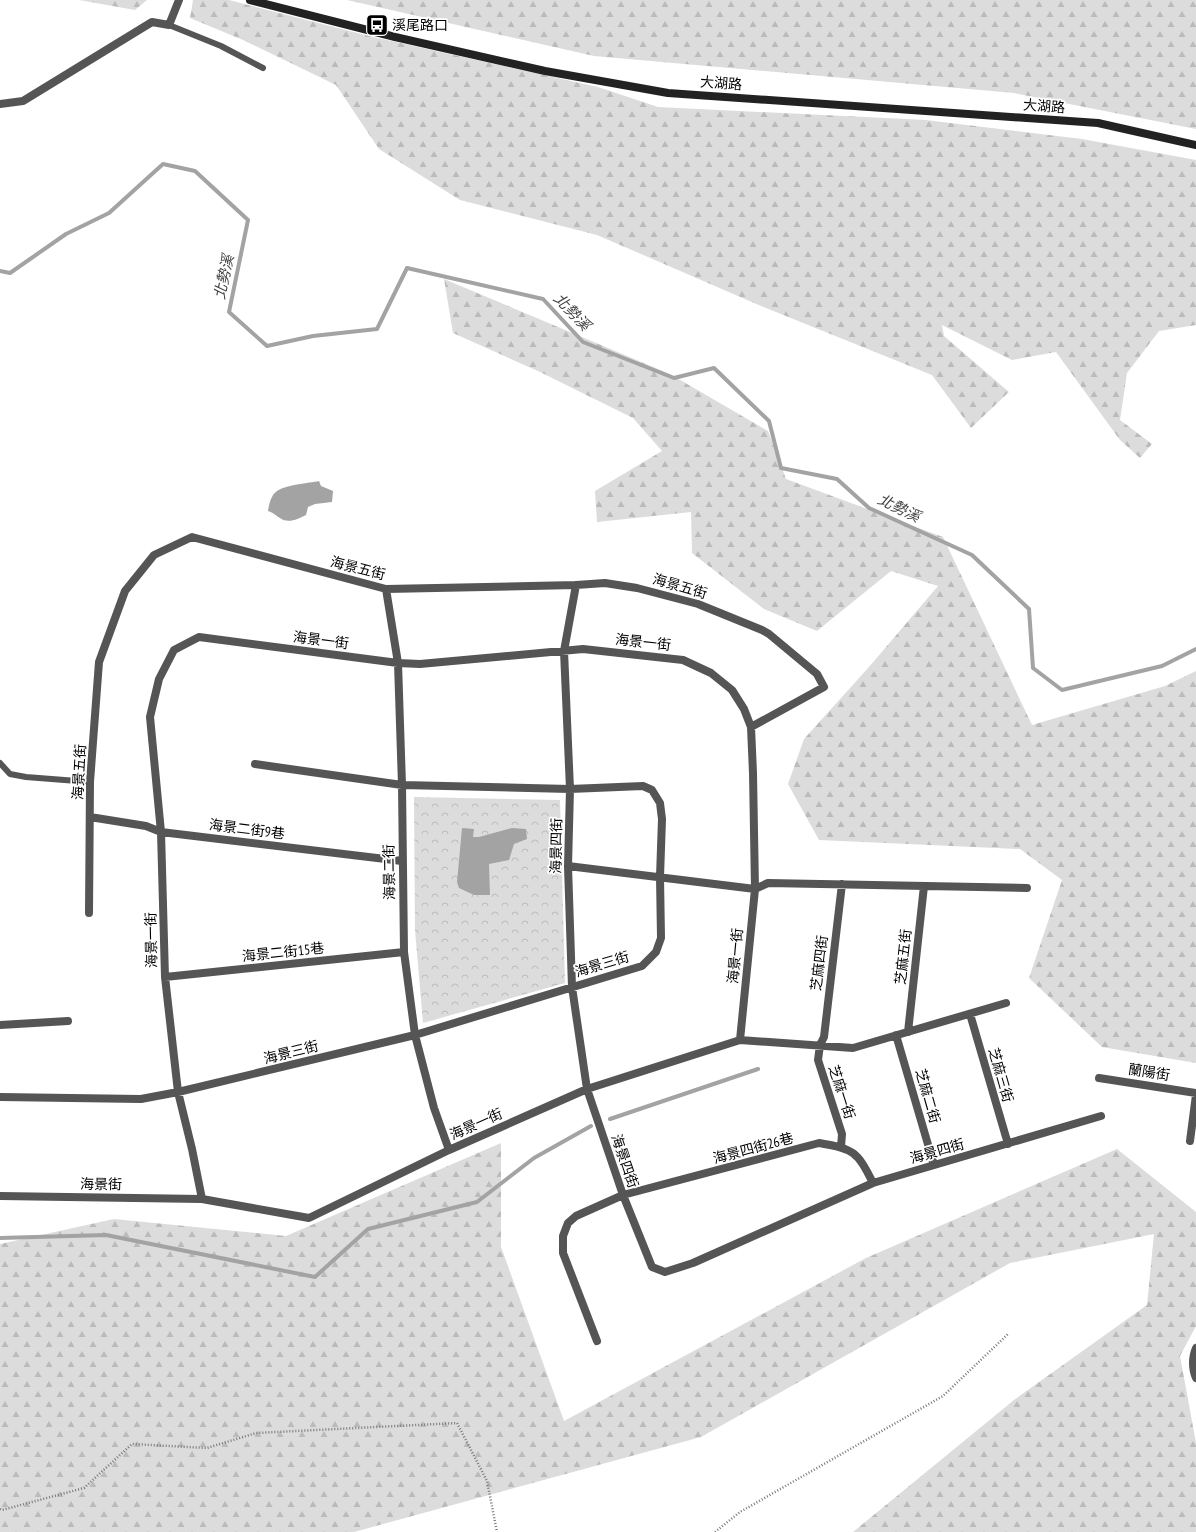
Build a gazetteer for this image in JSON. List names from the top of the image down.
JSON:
{
  "streets": {
    "street": [
      "大湖路",
      "海景五街",
      "海景一街",
      "海景二街9巷",
      "海景四街",
      "海景二街",
      "海景二街15巷",
      "芝麻五街",
      "芝麻四街",
      "海景三街",
      "蘭陽街",
      "芝麻三街",
      "芝麻一街",
      "芝麻二街",
      "海景四街26巷",
      "海景街"
    ]
  },
  "crossings": [
    ["海景五街", "海景一街"],
    ["海景五街", "海景二街9巷"],
    ["海景五街", "海景四街"],
    ["海景五街", "海景二街"],
    ["海景一街", "海景二街9巷"],
    ["海景一街", "海景四街"],
    ["海景一街", "海景二街"],
    ["海景一街", "海景二街15巷"],
    ["海景一街", "海景三街"],
    ["海景一街", "海景街"],
    ["海景二街9巷", "海景二街"],
    ["海景四街", "海景三街"],
    ["海景四街", "芝麻三街"],
    ["海景四街", "芝麻二街"],
    ["海景四街", "海景四街26巷"],
    ["海景二街", "海景二街15巷"],
    ["海景二街", "海景三街"],
    ["芝麻四街", "芝麻一街"],
    ["芝麻一街", "海景四街26巷"]
  ],
  "water": ["北勢溪"],
  "places": {
    "bus stop": ["溪尾路口"]
  }
}
